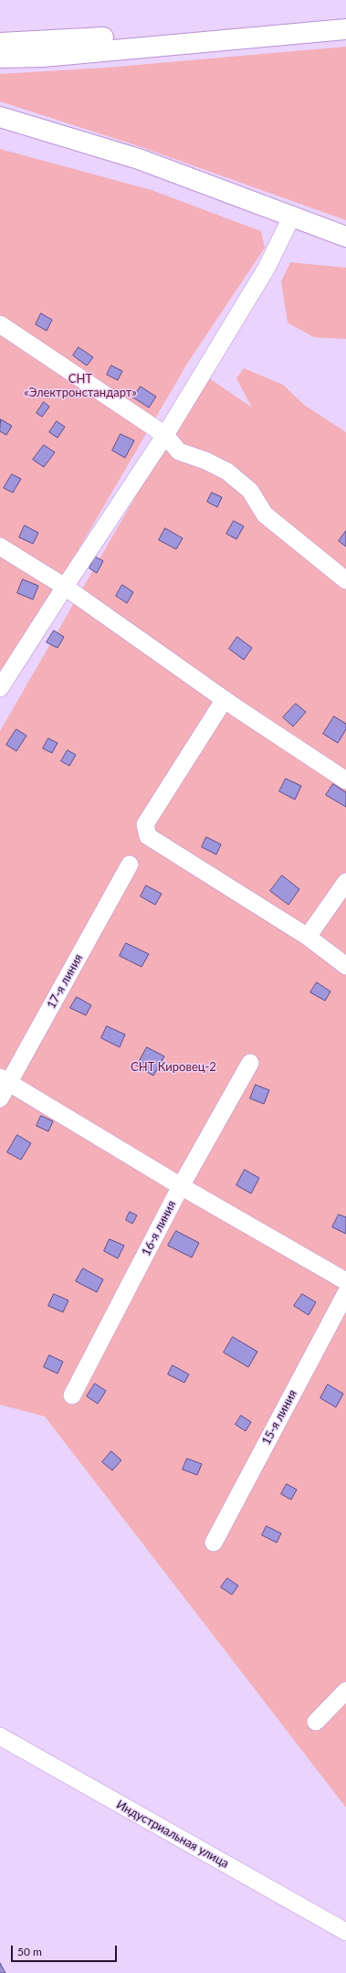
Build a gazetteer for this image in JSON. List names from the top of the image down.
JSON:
{
  "streets": {
    "street": [
      "17-я линия",
      "16-я линия",
      "15-я линия",
      "Индустриальная улица"
    ]
  },
  "parks": ["СНТ «Электронстандарт»", "СНТ Кировец-2"],
  "scale_bar": "50 m"
}
